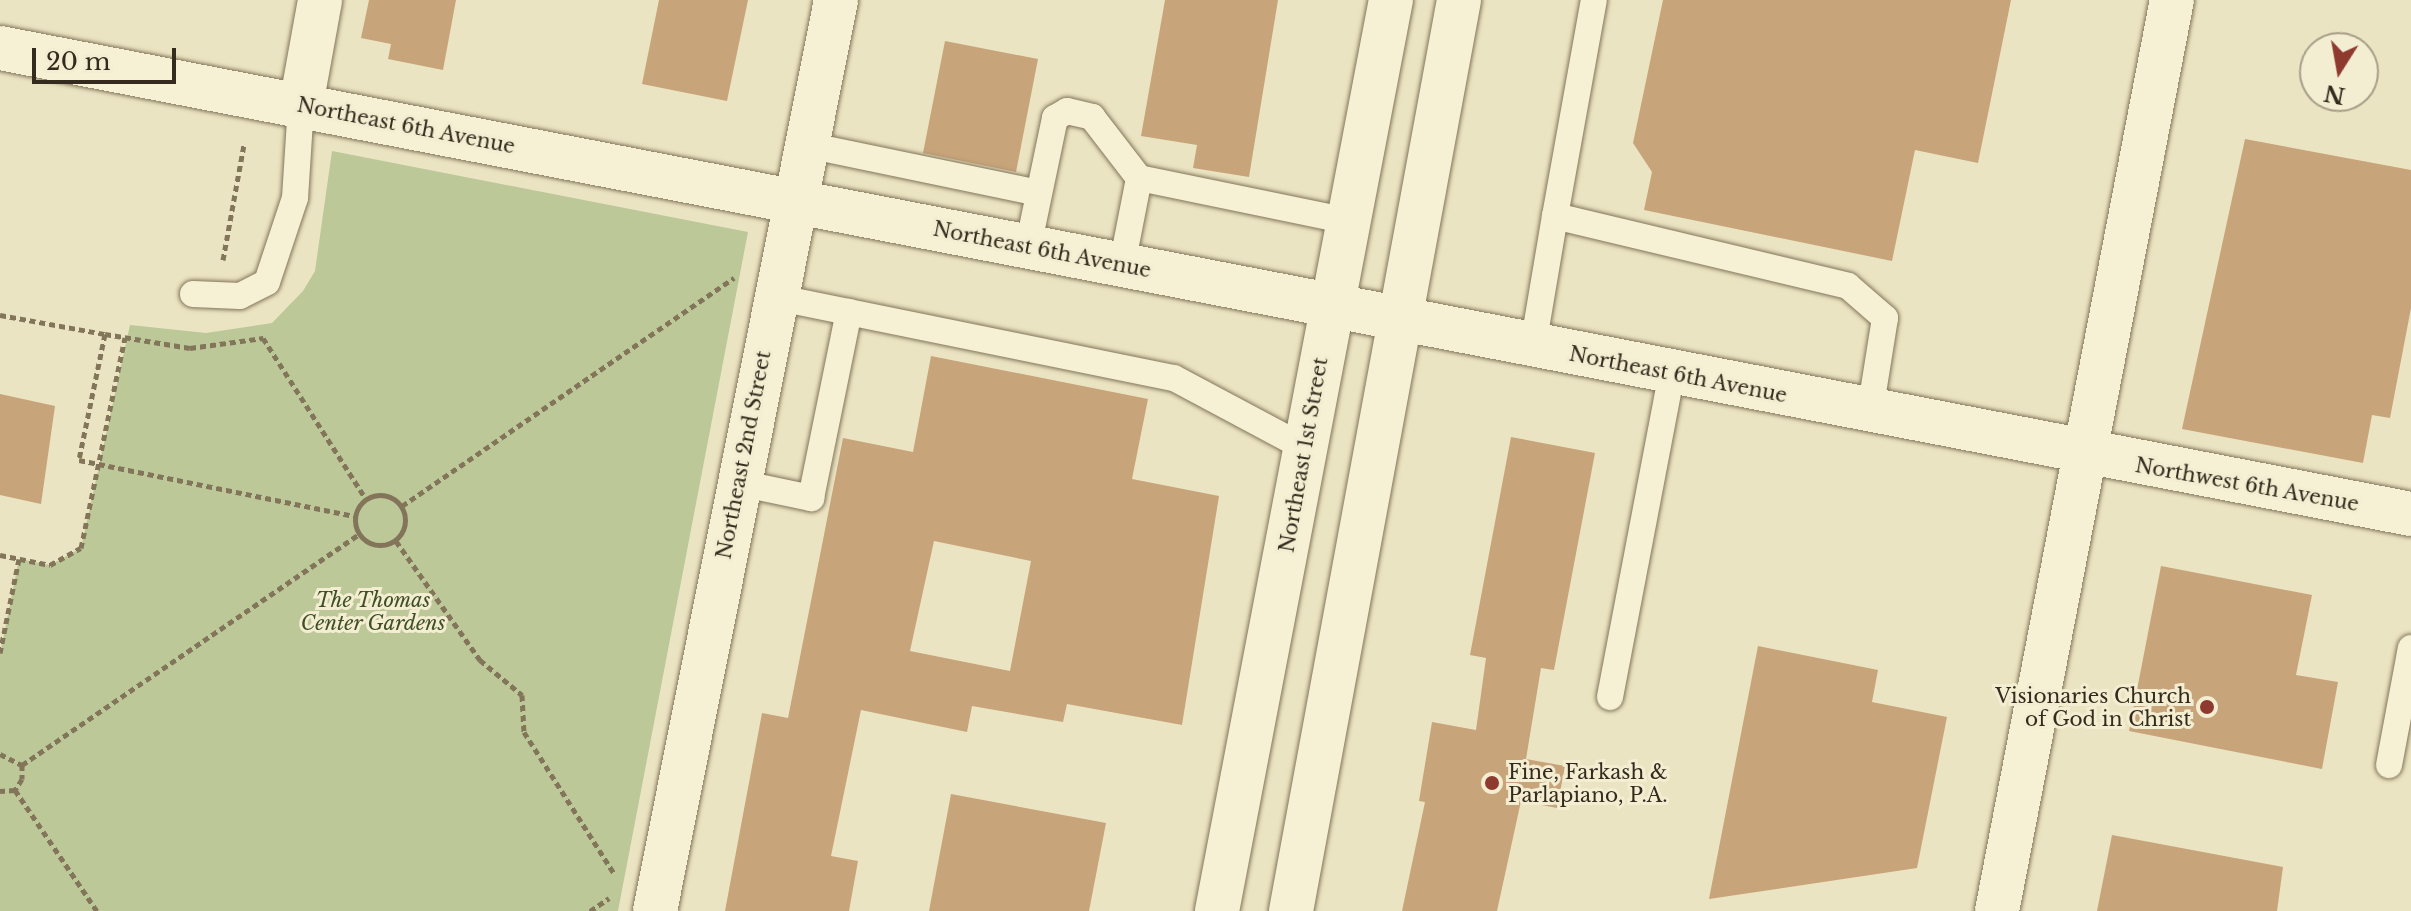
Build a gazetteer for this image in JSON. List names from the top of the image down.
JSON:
{
  "streets": {
    "street": [
      "Northeast 6th Avenue",
      "Northeast 2nd Street",
      "Northeast 1st Street",
      "Northwest 6th Avenue"
    ]
  },
  "crossings": [
    ["Northeast 6th Avenue", "Northeast 2nd Street"],
    ["Northeast 6th Avenue", "Northeast 1st Street"],
    ["Northeast 6th Avenue", "Northwest 6th Avenue"]
  ],
  "parks": ["The Thomas Center Gardens"],
  "places": ["Visionaries Church of God in Christ", "Fine, Farkash & Parlapiano, P.A."],
  "scale_bar": "20 m",
  "north": "bottom"
}
